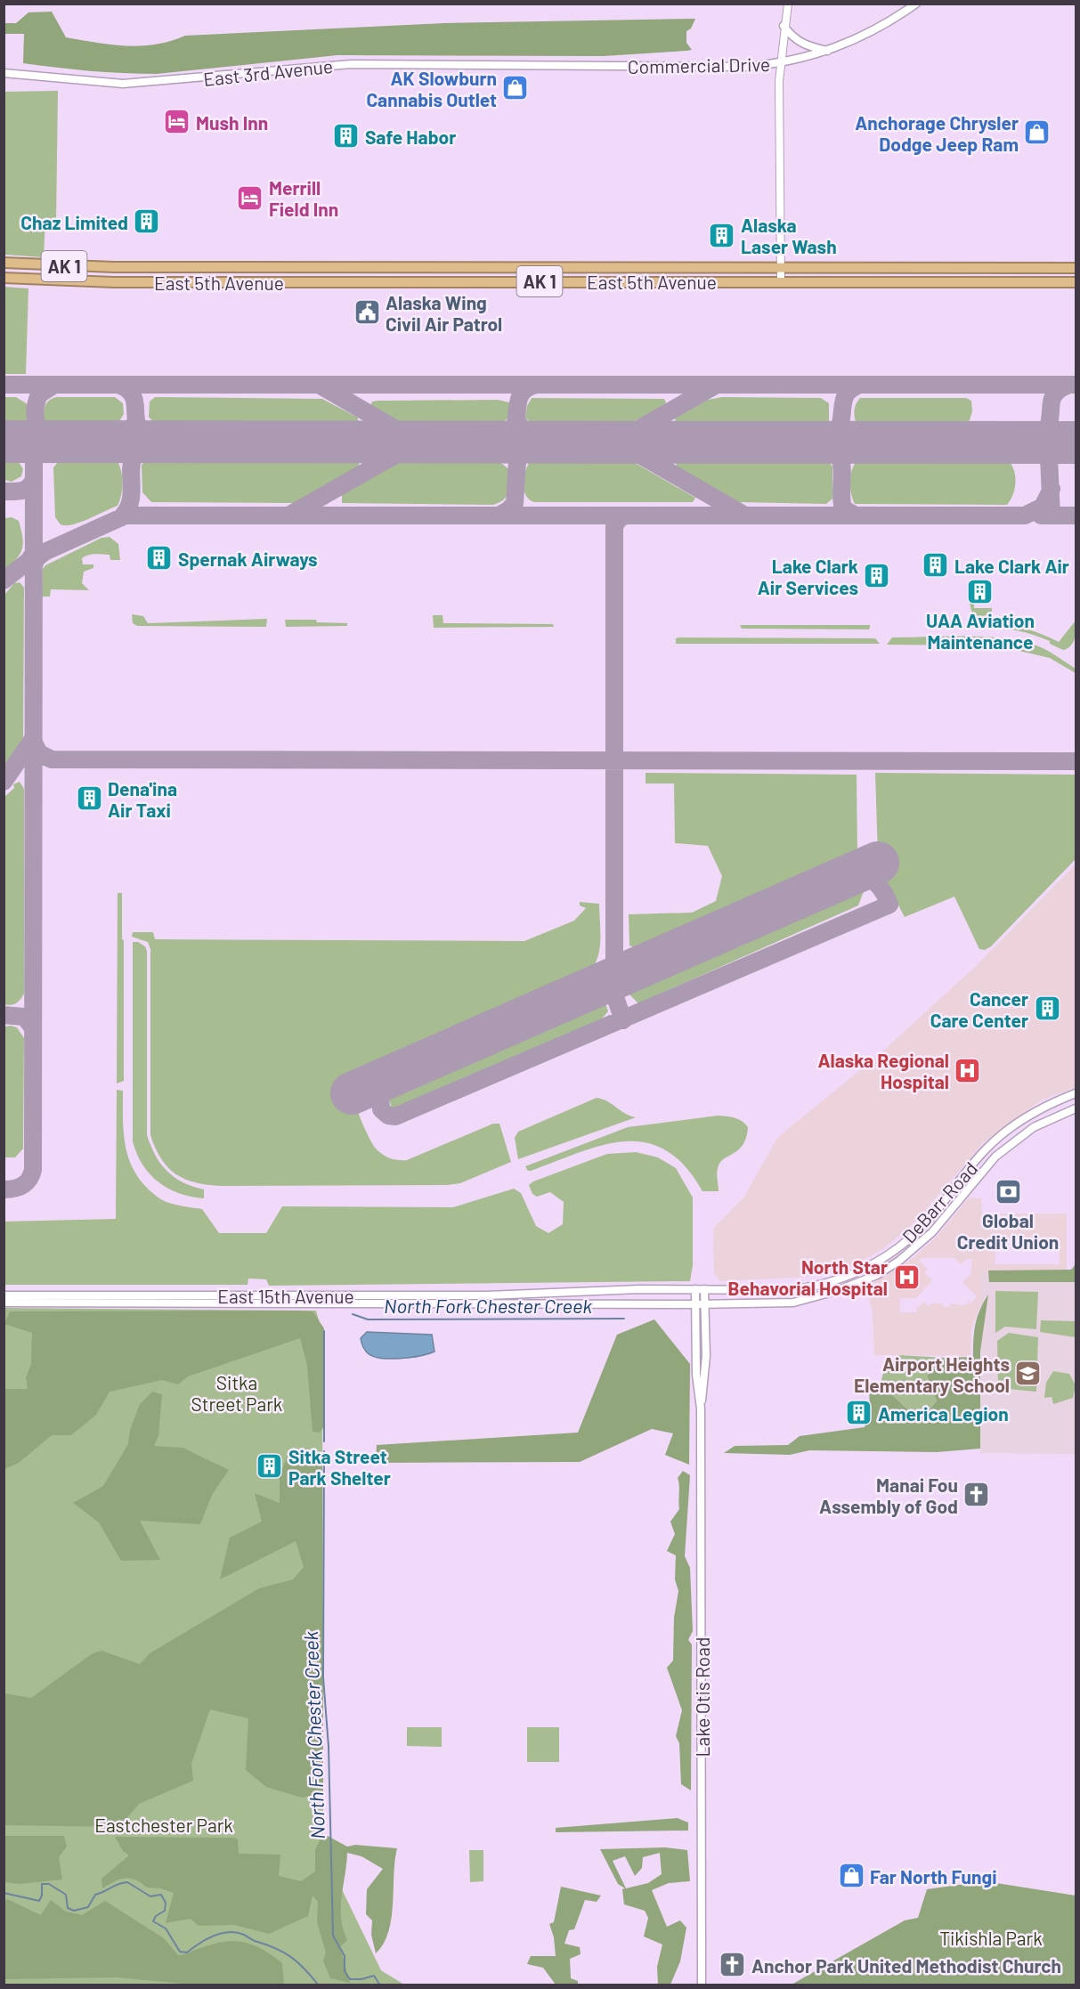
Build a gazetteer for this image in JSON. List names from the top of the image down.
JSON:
{
  "streets": {
    "highway": ["AK 1", "East 5th Avenue"],
    "main road": [
      "Commercial Drive",
      "East 3rd Avenue",
      "DeBarr Road",
      "East 15th Avenue",
      "Lake Otis Road"
    ]
  },
  "crossings": [
    ["Commercial Drive", "East 3rd Avenue"],
    ["DeBarr Road", "East 15th Avenue"],
    ["DeBarr Road", "Lake Otis Road"],
    ["East 15th Avenue", "Lake Otis Road"]
  ],
  "water": ["North Fork Chester Creek"],
  "parks": ["Sitka Street Park", "Eastchester Park", "Tikishla Park"],
  "places": {
    "shop": ["AK Slowburn Cannabis Outlet", "Anchorage Chrysler Dodge Jeep Ram", "Far North Fungi"],
    "hotel": ["Mush Inn", "Merrill Field Inn"],
    "building": [
      "Safe Habor",
      "Chaz Limited",
      "Alaska Laser Wash",
      "Spernak Airways",
      "Lake Clark Air",
      "Lake Clark Air Services",
      "UAA Aviation Maintenance",
      "Dena'ina Air Taxi",
      "Cancer Care Center",
      "America Legion",
      "Sitka Street Park Shelter"
    ],
    "public building": ["Alaska Wing Civil Air Patrol"],
    "hospital": ["Alaska Regional Hospital", "North Star Behavorial Hospital"],
    "bank": ["Global Credit Union"],
    "school or university": ["Airport Heights Elementary School"],
    "church": ["Manai Fou Assembly of God", "Anchor Park United Methodist Church"]
  }
}
